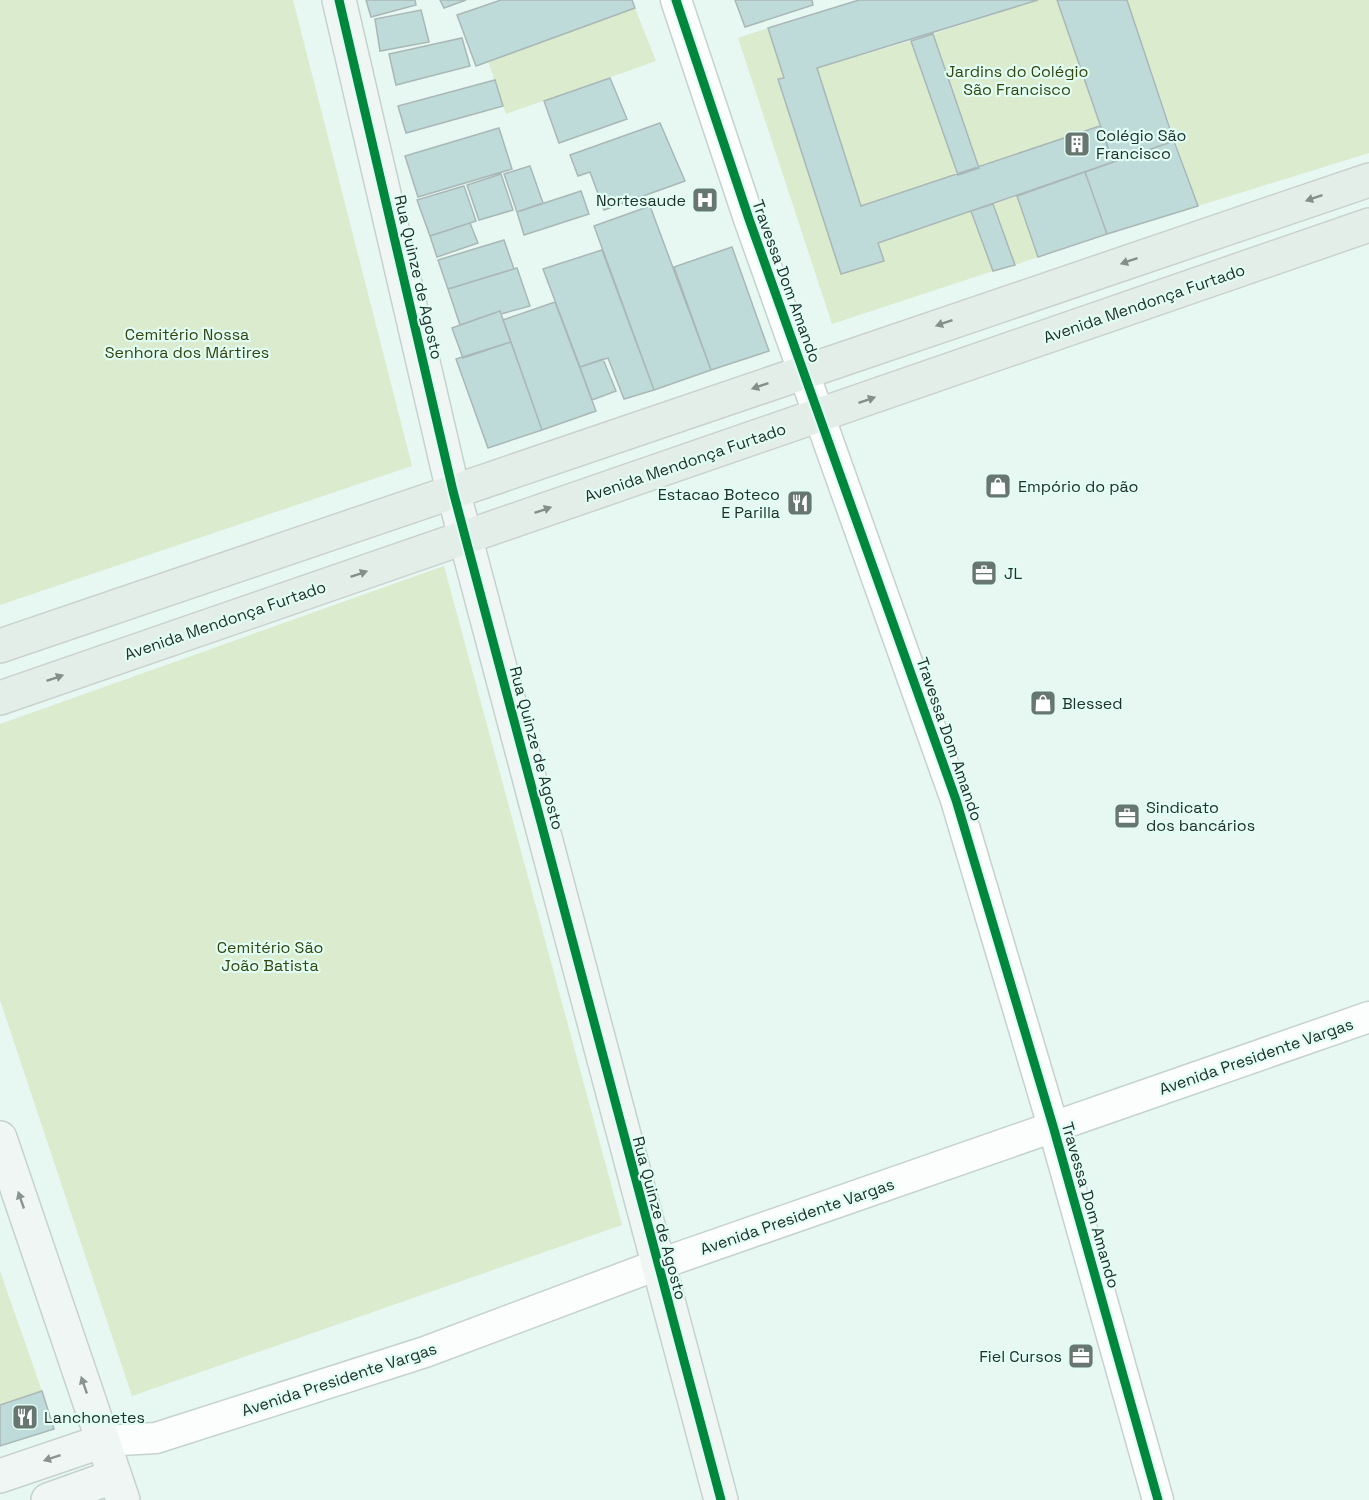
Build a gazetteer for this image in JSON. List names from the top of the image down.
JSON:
{
  "streets": {
    "main road": ["Avenida Mendonça Furtado"],
    "street": ["Rua Quinze de Agosto", "Travessa Dom Amando", "Avenida Presidente Vargas"]
  },
  "crossings": [
    ["Rua Quinze de Agosto", "Avenida Mendonça Furtado"],
    ["Rua Quinze de Agosto", "Avenida Presidente Vargas"],
    ["Travessa Dom Amando", "Avenida Mendonça Furtado"],
    ["Travessa Dom Amando", "Avenida Presidente Vargas"]
  ],
  "parks": ["Jardins do Colégio São Francisco", "Cemitério Nossa Senhora dos Mártires", "Cemitério São João Batista"],
  "places": {
    "building": ["Colégio São Francisco"],
    "hospital": ["Nortesaude"],
    "shop": ["Empório do pão", "Blessed"],
    "restaurant": ["Estacao Boteco E Parilla", "Lanchonetes"],
    "office": ["JL", "Sindicato dos bancários", "Fiel Cursos"]
  }
}
